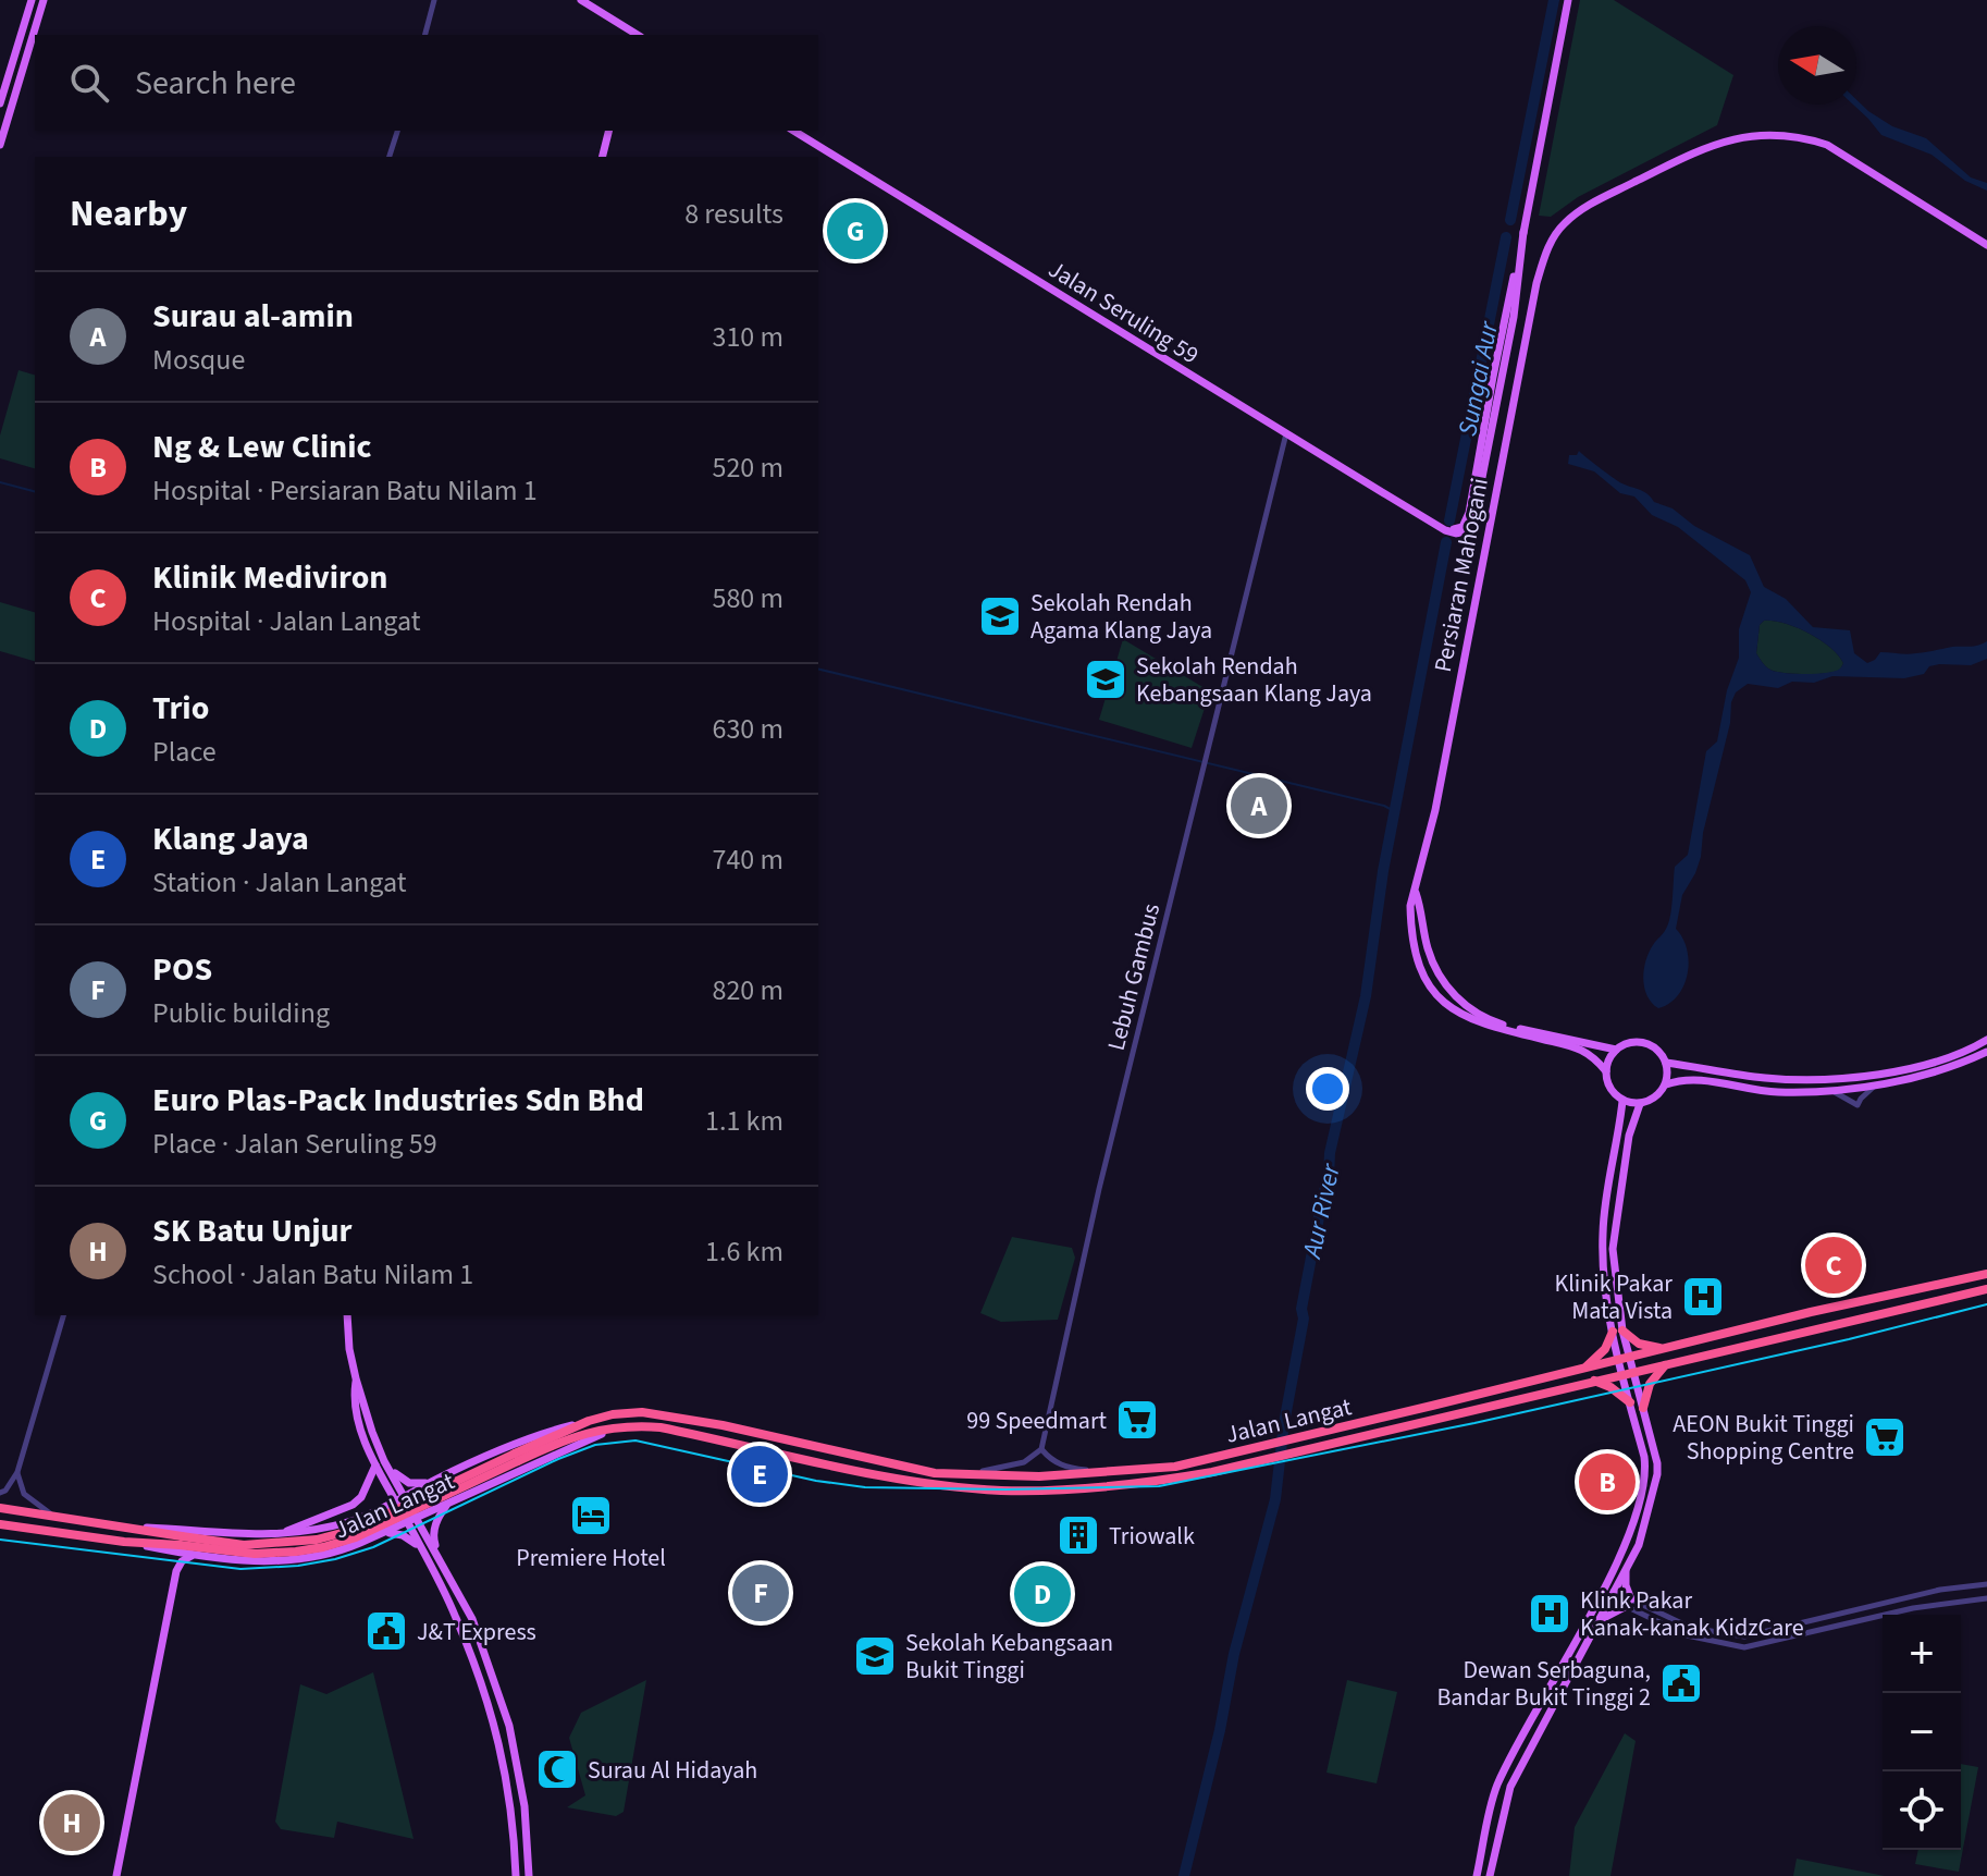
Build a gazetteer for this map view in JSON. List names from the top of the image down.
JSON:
{
  "streets": {
    "highway": ["Jalan Langat"],
    "main road": ["Jalan Seruling 59", "Persiaran Mahogani"],
    "street": ["Lebuh Gambus"]
  },
  "crossings": [
    ["Jalan Seruling 59", "Lebuh Gambus"]
  ],
  "water": ["Sungai Aur", "Aur River"],
  "places": {
    "school or university": ["Sekolah Rendah Agama Klang Jaya", "Sekolah Rendah Kebangsaan Klang Jaya", "Sekolah Kebangsaan Bukit Tinggi"],
    "hospital": ["Klinik Pakar Mata Vista", "Klink Pakar Kanak-kanak KidzCare"],
    "supermarket": ["99 Speedmart", "AEON Bukit Tinggi Shopping Centre"],
    "hotel": ["Premiere Hotel"],
    "building": ["Triowalk"],
    "public building": ["J&T Express", "Dewan Serbaguna, Bandar Bukit Tinggi 2"],
    "mosque": ["Surau Al Hidayah"]
  },
  "north": "left",
  "page": {
    "search": "Search here",
    "heading": ["Nearby", "8 results"],
    "pins": [
      "G",
      "A",
      "C",
      "E",
      "B",
      "F",
      "D",
      "H"
    ],
    "list": [
      {
        "mark": "A",
        "name": "Surau al-amin",
        "note": "Mosque",
        "value": "310 m"
      },
      {
        "mark": "B",
        "name": "Ng & Lew Clinic",
        "note": "Hospital · Persiaran Batu Nilam 1",
        "value": "520 m"
      },
      {
        "mark": "C",
        "name": "Klinik Mediviron",
        "note": "Hospital · Jalan Langat",
        "value": "580 m"
      },
      {
        "mark": "D",
        "name": "Trio",
        "note": "Place",
        "value": "630 m"
      },
      {
        "mark": "E",
        "name": "Klang Jaya",
        "note": "Station · Jalan Langat",
        "value": "740 m"
      },
      {
        "mark": "F",
        "name": "POS",
        "note": "Public building",
        "value": "820 m"
      },
      {
        "mark": "G",
        "name": "Euro Plas-Pack Industries Sdn Bhd",
        "note": "Place · Jalan Seruling 59",
        "value": "1.1 km"
      },
      {
        "mark": "H",
        "name": "SK Batu Unjur",
        "note": "School · Jalan Batu Nilam 1",
        "value": "1.6 km"
      }
    ],
    "map_buttons": ["+", "−"]
  }
}
